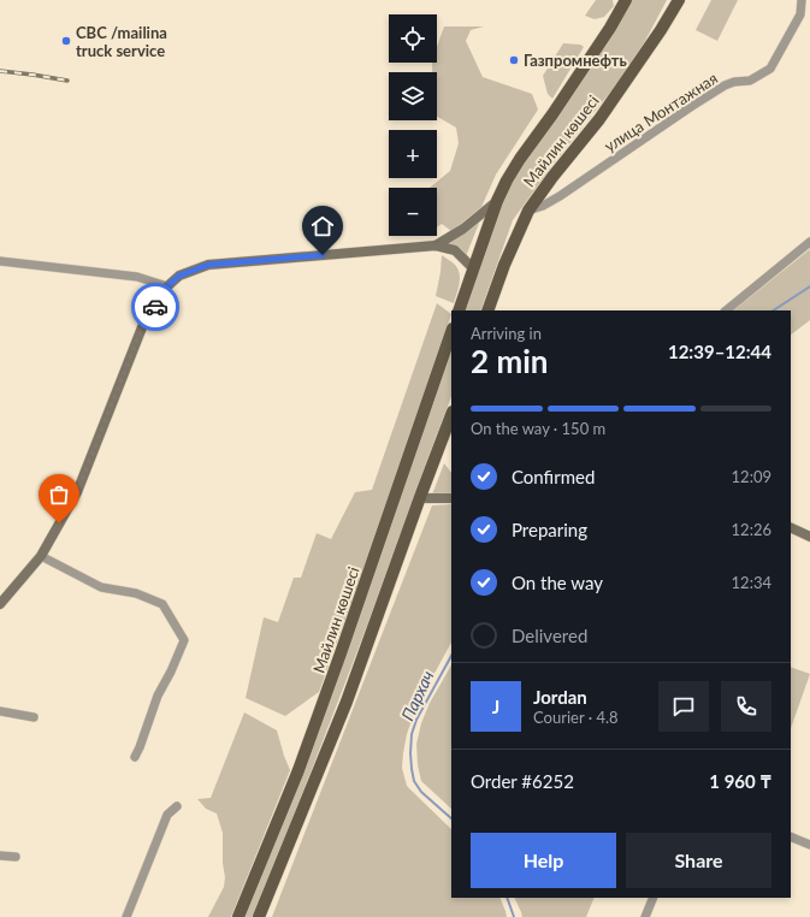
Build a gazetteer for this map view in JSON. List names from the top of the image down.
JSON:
{
  "streets": {
    "main road": ["Майлин көшесі"],
    "street": ["улица Монтажная"]
  },
  "crossings": [
    ["улица Монтажная", "Майлин көшесі"]
  ],
  "water": ["Пархач"],
  "places": ["CBC /mailina truck service", "Газпромнефть"],
  "page": {
    "map_buttons": ["+", "−"],
    "heading": ["2 min", "Arriving in", "12:39–12:44"],
    "panel": [
      "Jordan",
      "Courier · 4.8",
      "Order #6252",
      "1 960 ₸"
    ],
    "bar": "On the way · 150 m",
    "list": [
      ["Confirmed", "12:09"],
      ["Preparing", "12:26"],
      ["On the way", "12:34"],
      "Delivered"
    ],
    "round": "J",
    "buttons": ["Help", "Share"]
  }
}
